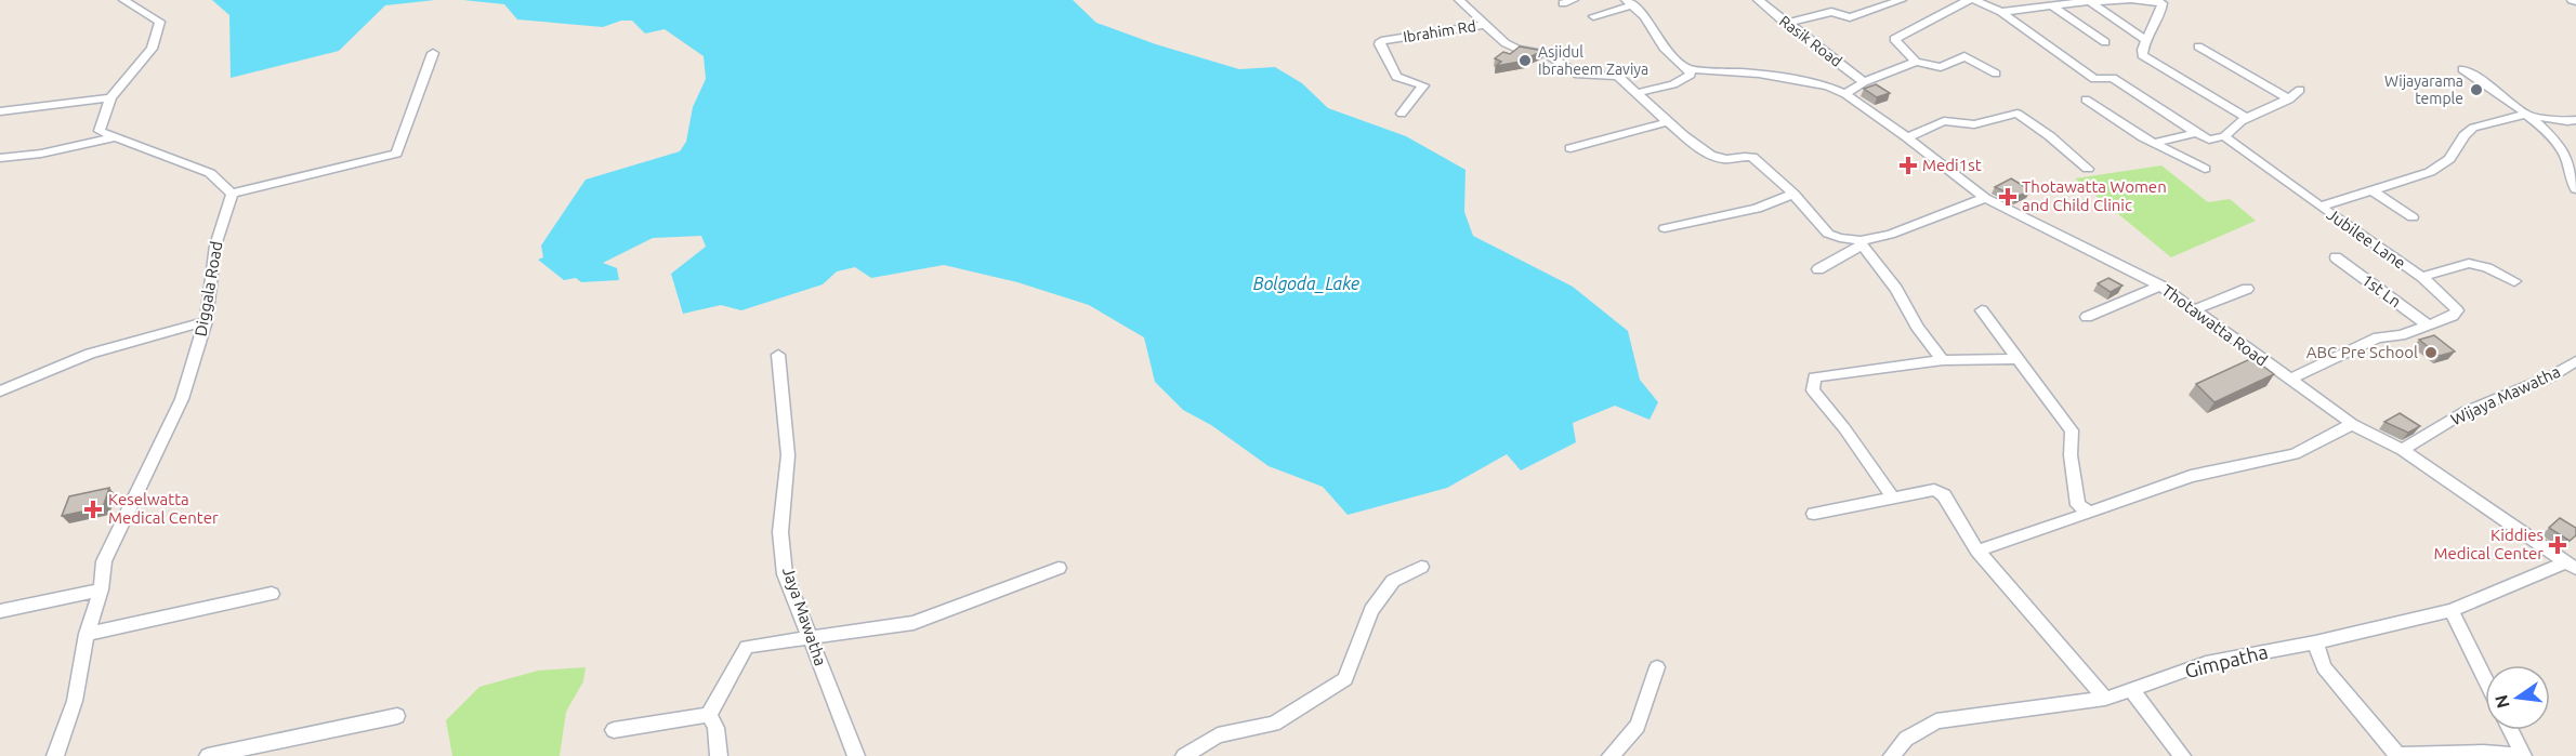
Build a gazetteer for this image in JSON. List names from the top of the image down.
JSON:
{
  "streets": {
    "street": [
      "Ibrahim Rd",
      "Rasik Road",
      "Jubilee Lane",
      "Diggala Road",
      "1st Ln",
      "Thotawatta Road",
      "Wijaya Mawatha",
      "Jaya Mawatha",
      "Gimpatha"
    ]
  },
  "crossings": [
    ["Jubilee Lane", "1st Ln"],
    ["Jubilee Lane", "Thotawatta Road"],
    ["Thotawatta Road", "Wijaya Mawatha"],
    ["Thotawatta Road", "Gimpatha"]
  ],
  "water": ["Bolgoda_Lake"],
  "places": {
    "other": ["Asjidul Ibraheem Zaviya", "Wijayarama temple", "ABC Pre School"],
    "health": [
      "Medi1st",
      "Thotawatta Women and Child Clinic",
      "Keselwatta Medical Center",
      "Kiddies Medical Center"
    ]
  },
  "north": "left"
}
